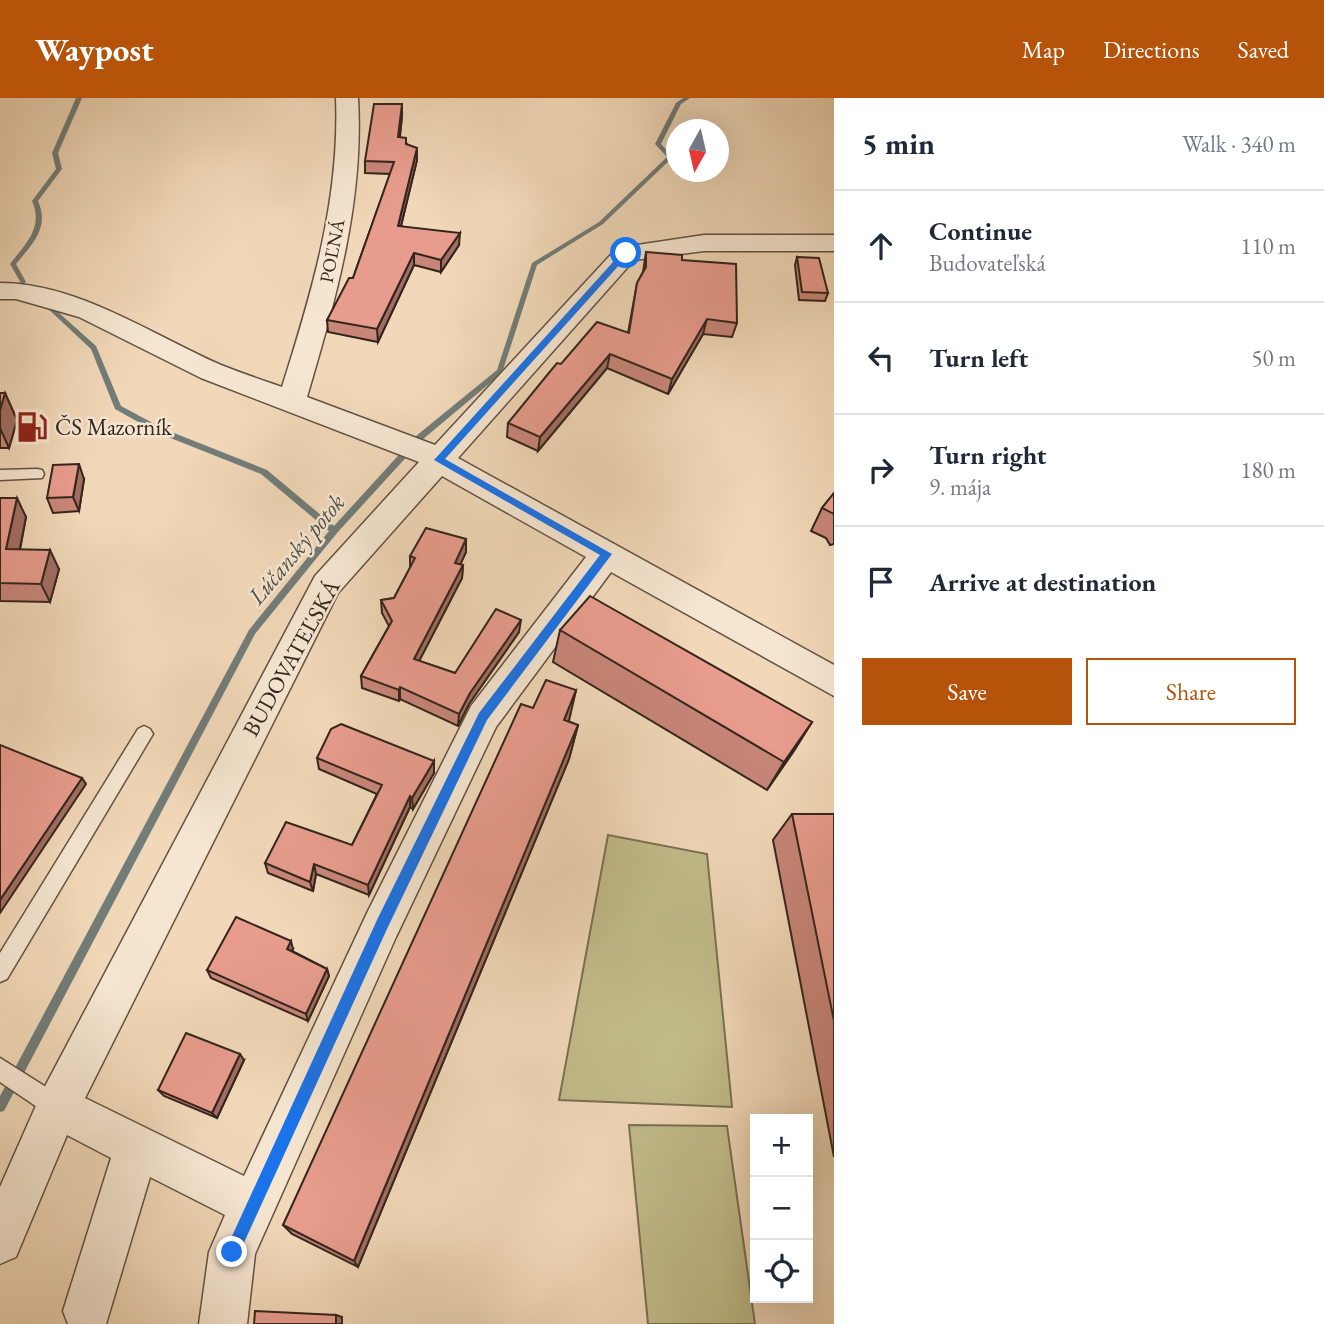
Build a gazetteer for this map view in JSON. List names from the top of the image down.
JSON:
{
  "streets": {
    "street": ["POĽNÁ", "BUDOVATEĽSKÁ"]
  },
  "water": ["Lúčanský potok"],
  "places": {
    "fuel station": ["ČS Mazorník"]
  },
  "north": "bottom",
  "page": {
    "header": "Waypost",
    "nav": ["Map", "Directions", "Saved"],
    "heading": ["5 min", "Walk · 340 m"],
    "list": [
      ["Continue", "Budovateľská", "110 m"],
      ["Turn left", "50 m"],
      ["Turn right", "9. mája", "180 m"],
      "Arrive at destination"
    ],
    "buttons": ["Save", "Share"],
    "map_buttons": ["+", "−"]
  }
}
